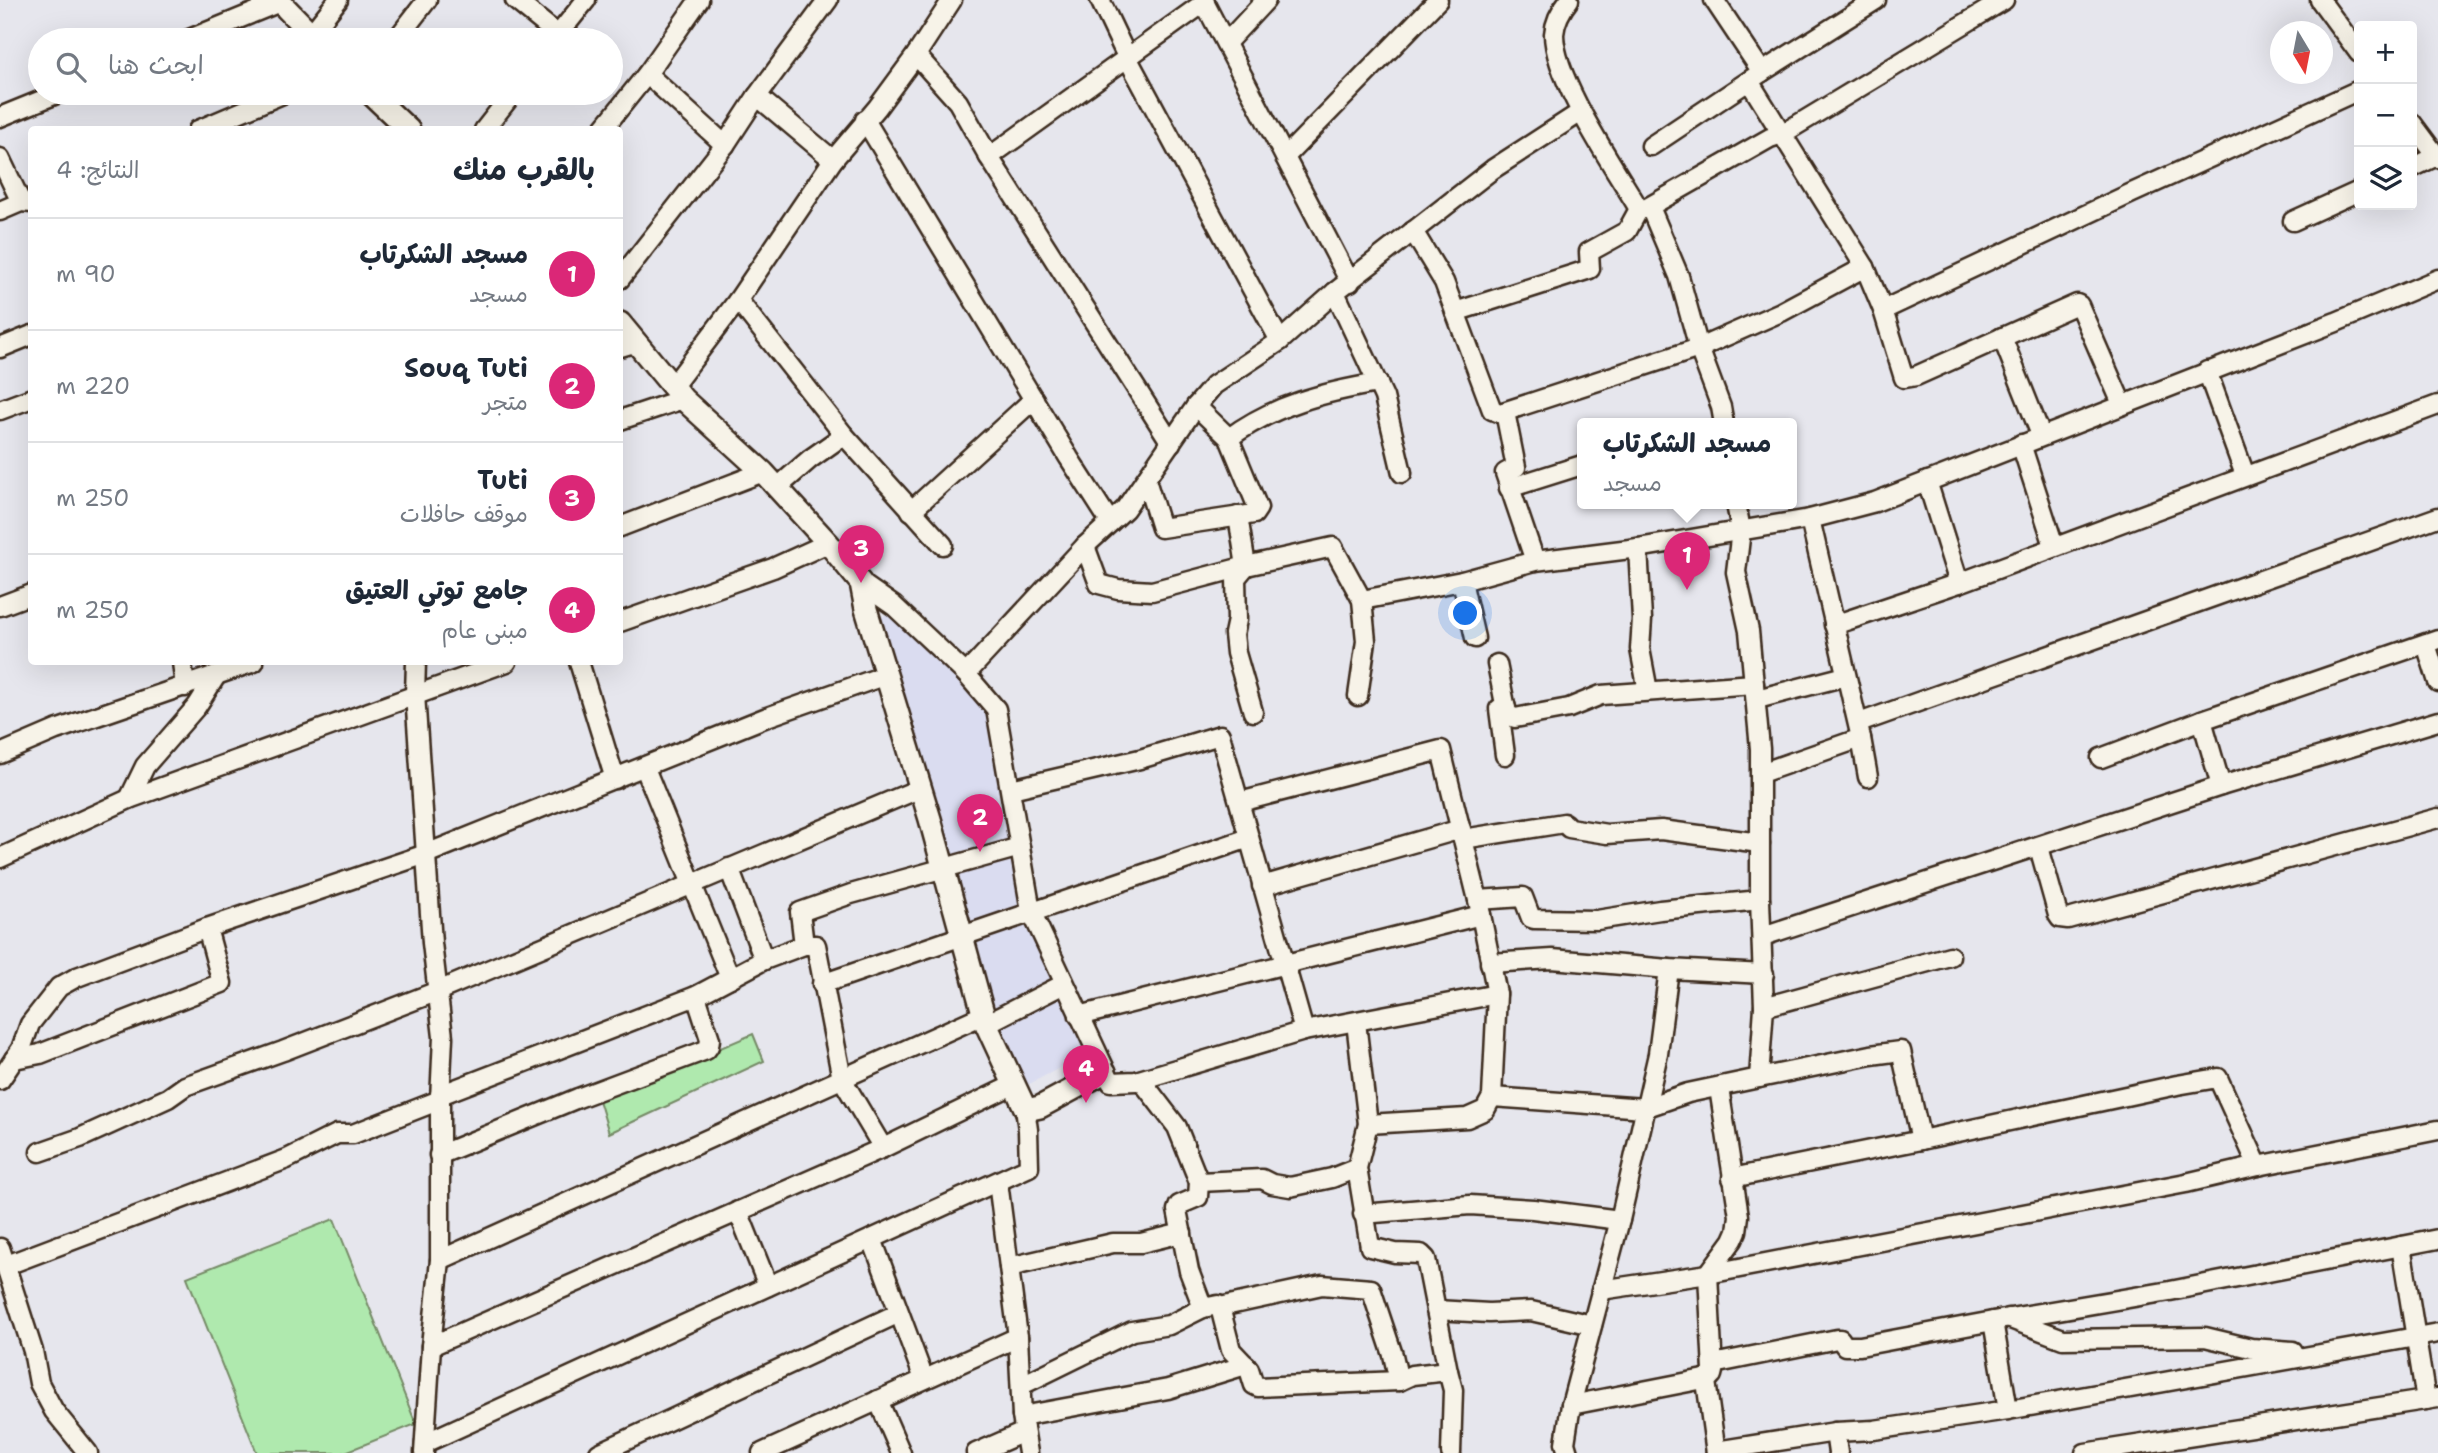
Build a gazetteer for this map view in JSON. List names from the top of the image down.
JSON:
{
  "north": "bottom",
  "page": {
    "map_buttons": ["+", "−"],
    "search": "ابحث هنا",
    "heading": ["بالقرب منك", "النتائج: 4"],
    "list": [
      {
        "mark": "1",
        "name": "مسجد الشكرتاب",
        "note": "مسجد",
        "value": "90 m"
      },
      {
        "mark": "2",
        "name": "Souq Tuti",
        "note": "متجر",
        "value": "220 m"
      },
      {
        "mark": "3",
        "name": "Tuti",
        "note": "موقف حافلات",
        "value": "250 m"
      },
      {
        "mark": "4",
        "name": "جامع توتي العتيق",
        "note": "مبنى عام",
        "value": "250 m"
      }
    ],
    "popup": ["مسجد الشكرتاب", "مسجد"],
    "pins": [
      "3",
      "1",
      "2",
      "4"
    ]
  }
}
